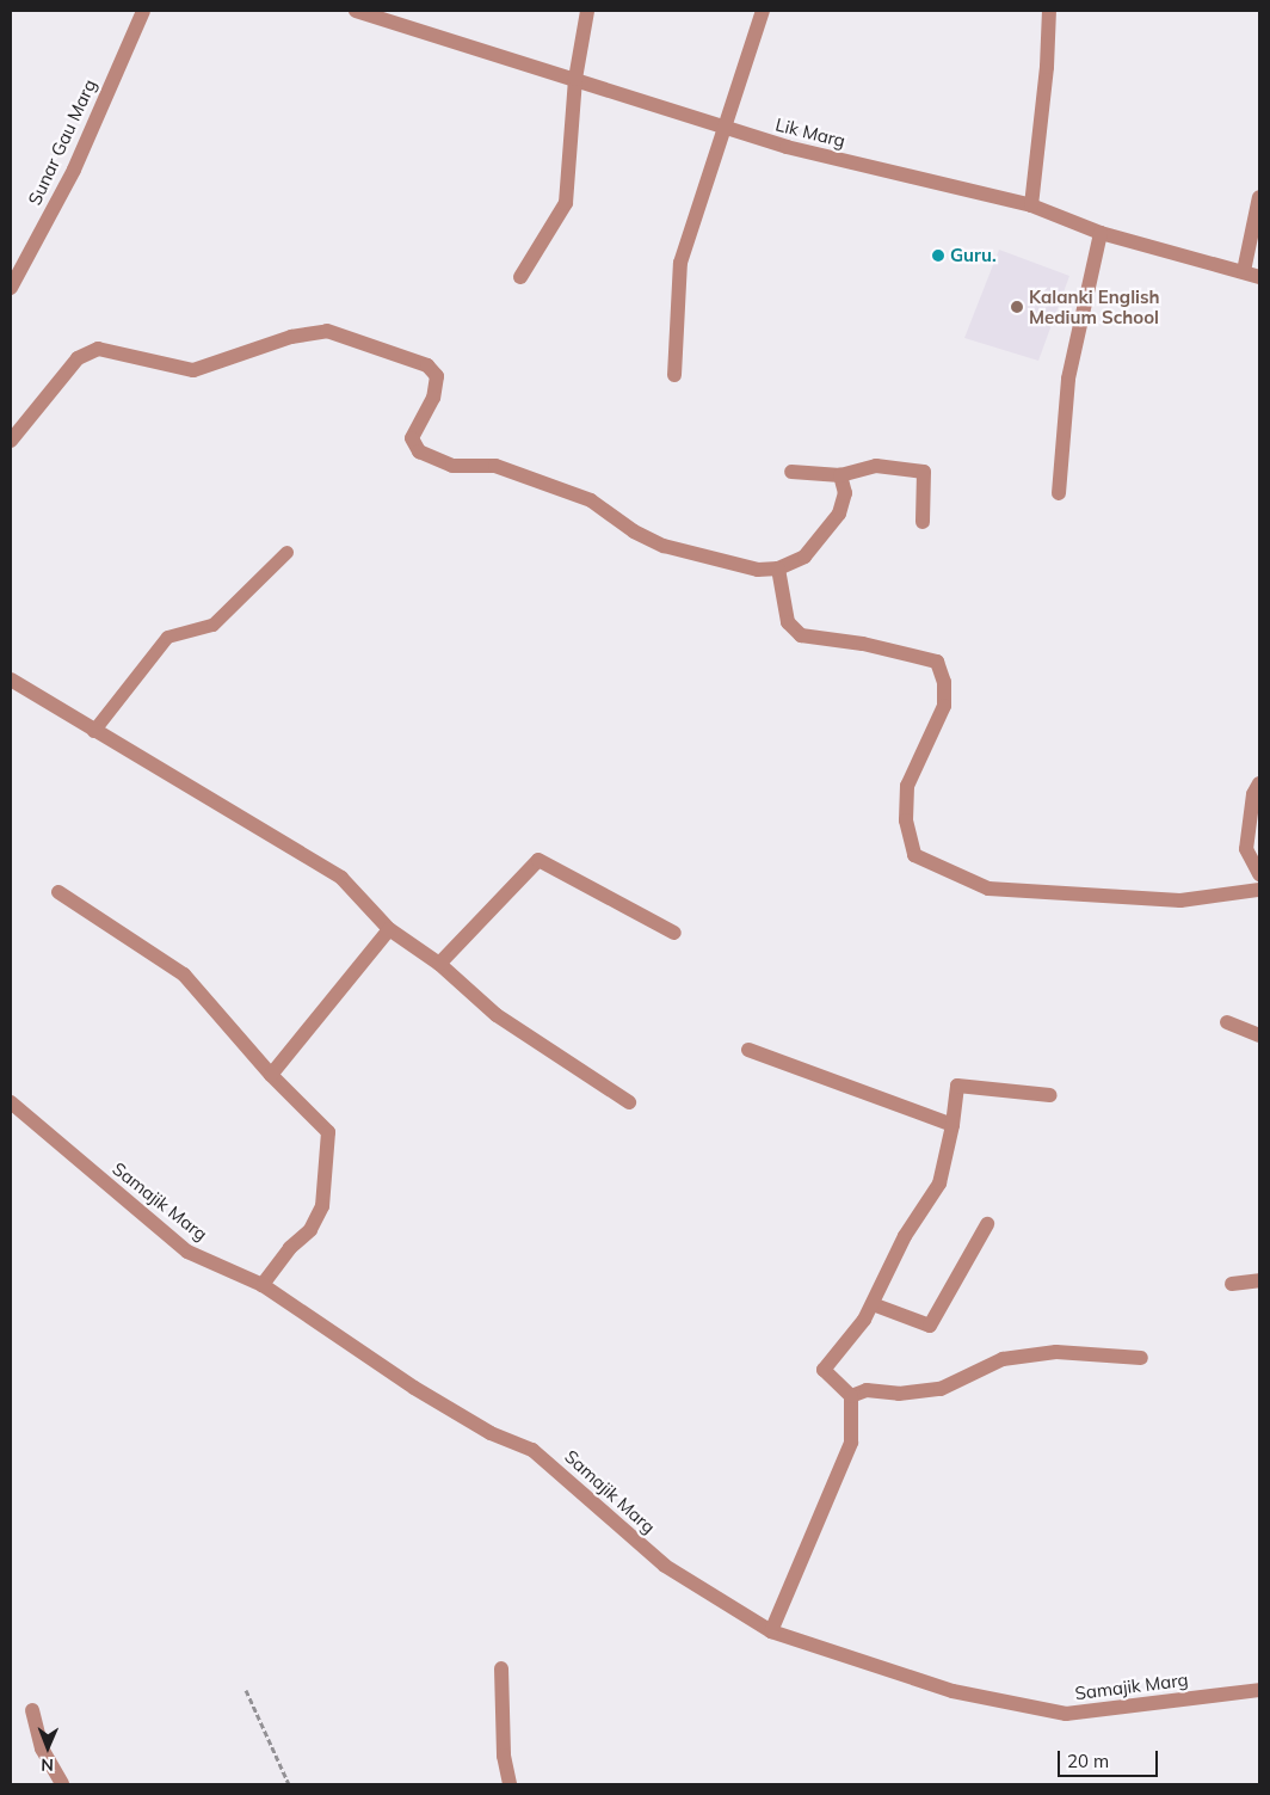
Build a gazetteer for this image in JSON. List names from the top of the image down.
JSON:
{
  "streets": {
    "street": ["Lik Marg", "Sunar Gau Marg", "Samajik Marg"]
  },
  "places": ["Guru.", "Kalanki English Medium School"],
  "scale_bar": "20 m",
  "north": "bottom"
}
